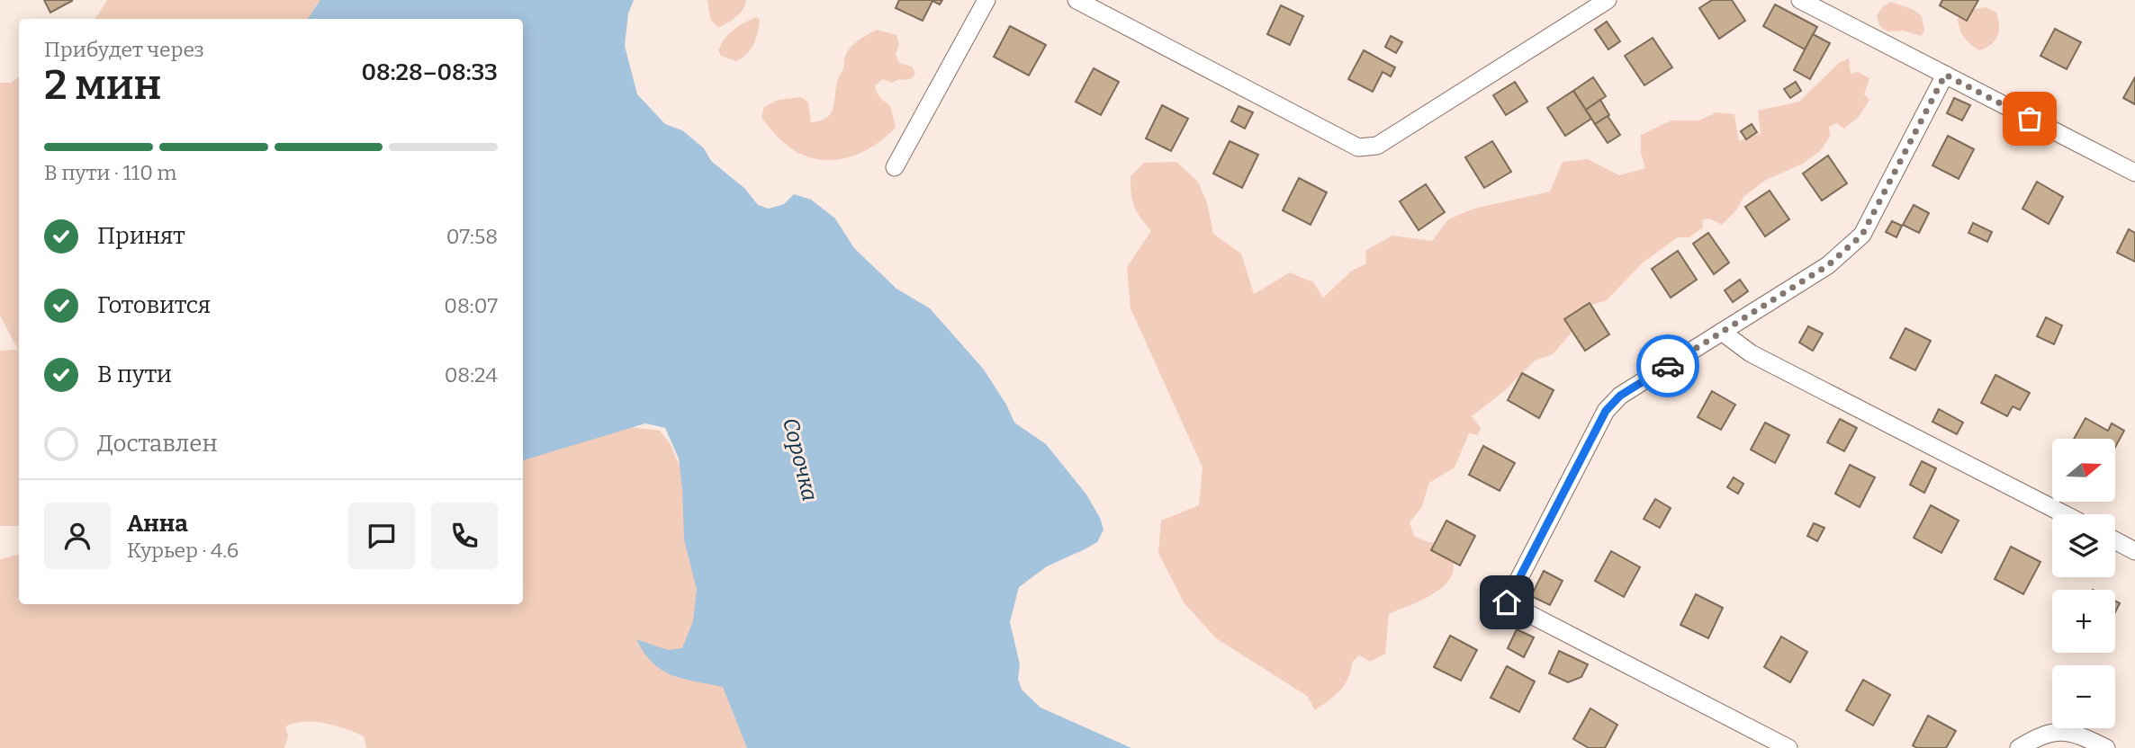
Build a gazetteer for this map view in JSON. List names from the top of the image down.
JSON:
{
  "water": ["Сорочка"],
  "north": "right",
  "page": {
    "heading": ["2 мин", "Прибудет через", "08:28–08:33"],
    "panel": ["Анна", "Курьер · 4.6"],
    "bar": "В пути · 110 m",
    "list": [
      ["Принят", "07:58"],
      ["Готовится", "08:07"],
      ["В пути", "08:24"],
      "Доставлен"
    ],
    "map_buttons": ["+", "−"]
  }
}
